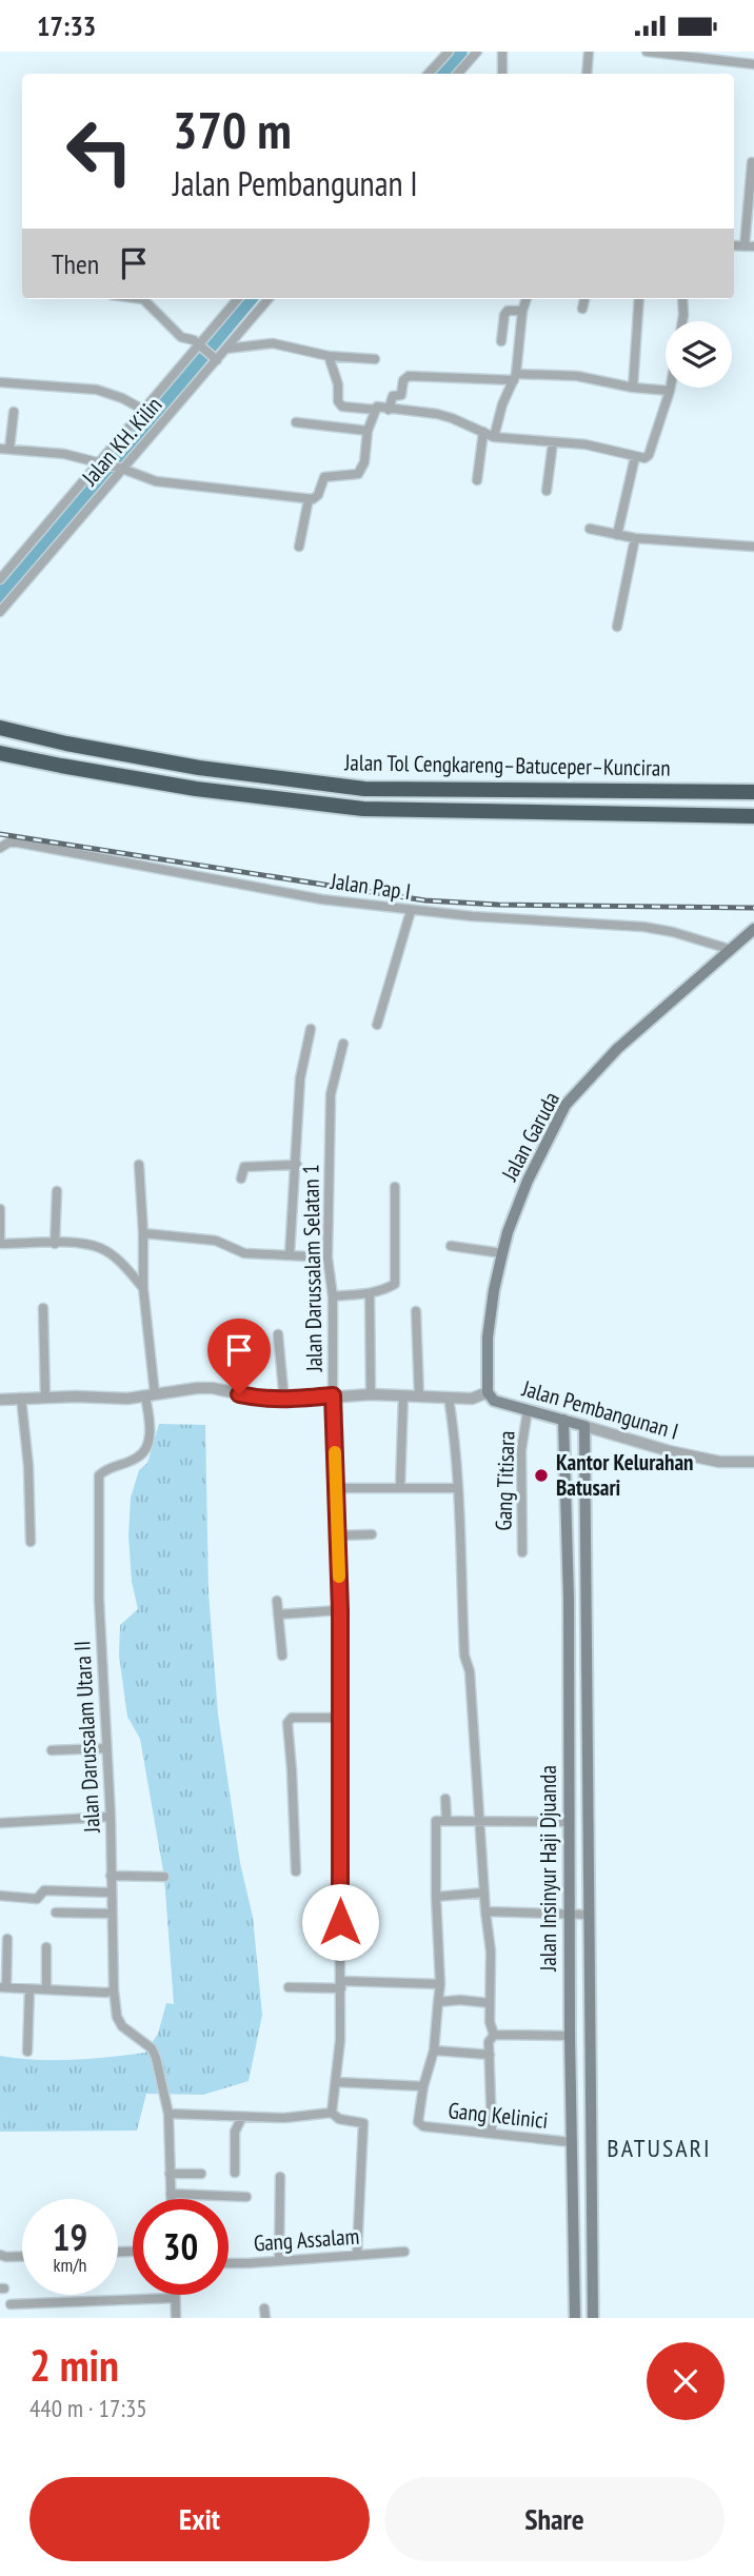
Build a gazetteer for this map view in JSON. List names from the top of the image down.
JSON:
{
  "streets": {
    "highway": ["Jalan Tol Cengkareng–Batuceper–Kunciran"],
    "main road": ["Jalan Garuda", "Jalan Pembangunan I", "Jalan Insinyur Haji Djuanda"],
    "street": [
      "Jalan KH. Kilin",
      "Jalan Pap I",
      "Jalan Darussalam Selatan 1",
      "Gang Titisara",
      "Jalan Darussalam Utara II",
      "Gang Kelinici",
      "Gang Assalam"
    ]
  },
  "crossings": [
    ["Jalan Pap I", "Jalan Garuda"],
    ["Jalan Garuda", "Jalan Pembangunan I"],
    ["Jalan Darussalam Selatan 1", "Jalan Pembangunan I"],
    ["Jalan Pembangunan I", "Gang Titisara"],
    ["Jalan Pembangunan I", "Jalan Darussalam Utara II"],
    ["Jalan Pembangunan I", "Jalan Insinyur Haji Djuanda"],
    ["Jalan Insinyur Haji Djuanda", "Gang Kelinici"]
  ],
  "districts": ["BATUSARI"],
  "places": ["Kantor Kelurahan Batusari"],
  "page": {
    "status": "17:33",
    "turn": ["370 m", "Jalan Pembangunan I"],
    "then": "Then",
    "speed": "19 km/h",
    "limit": "30",
    "heading": ["2 min", "440 m · 17:35"],
    "buttons": ["Exit", "Share"]
  }
}
